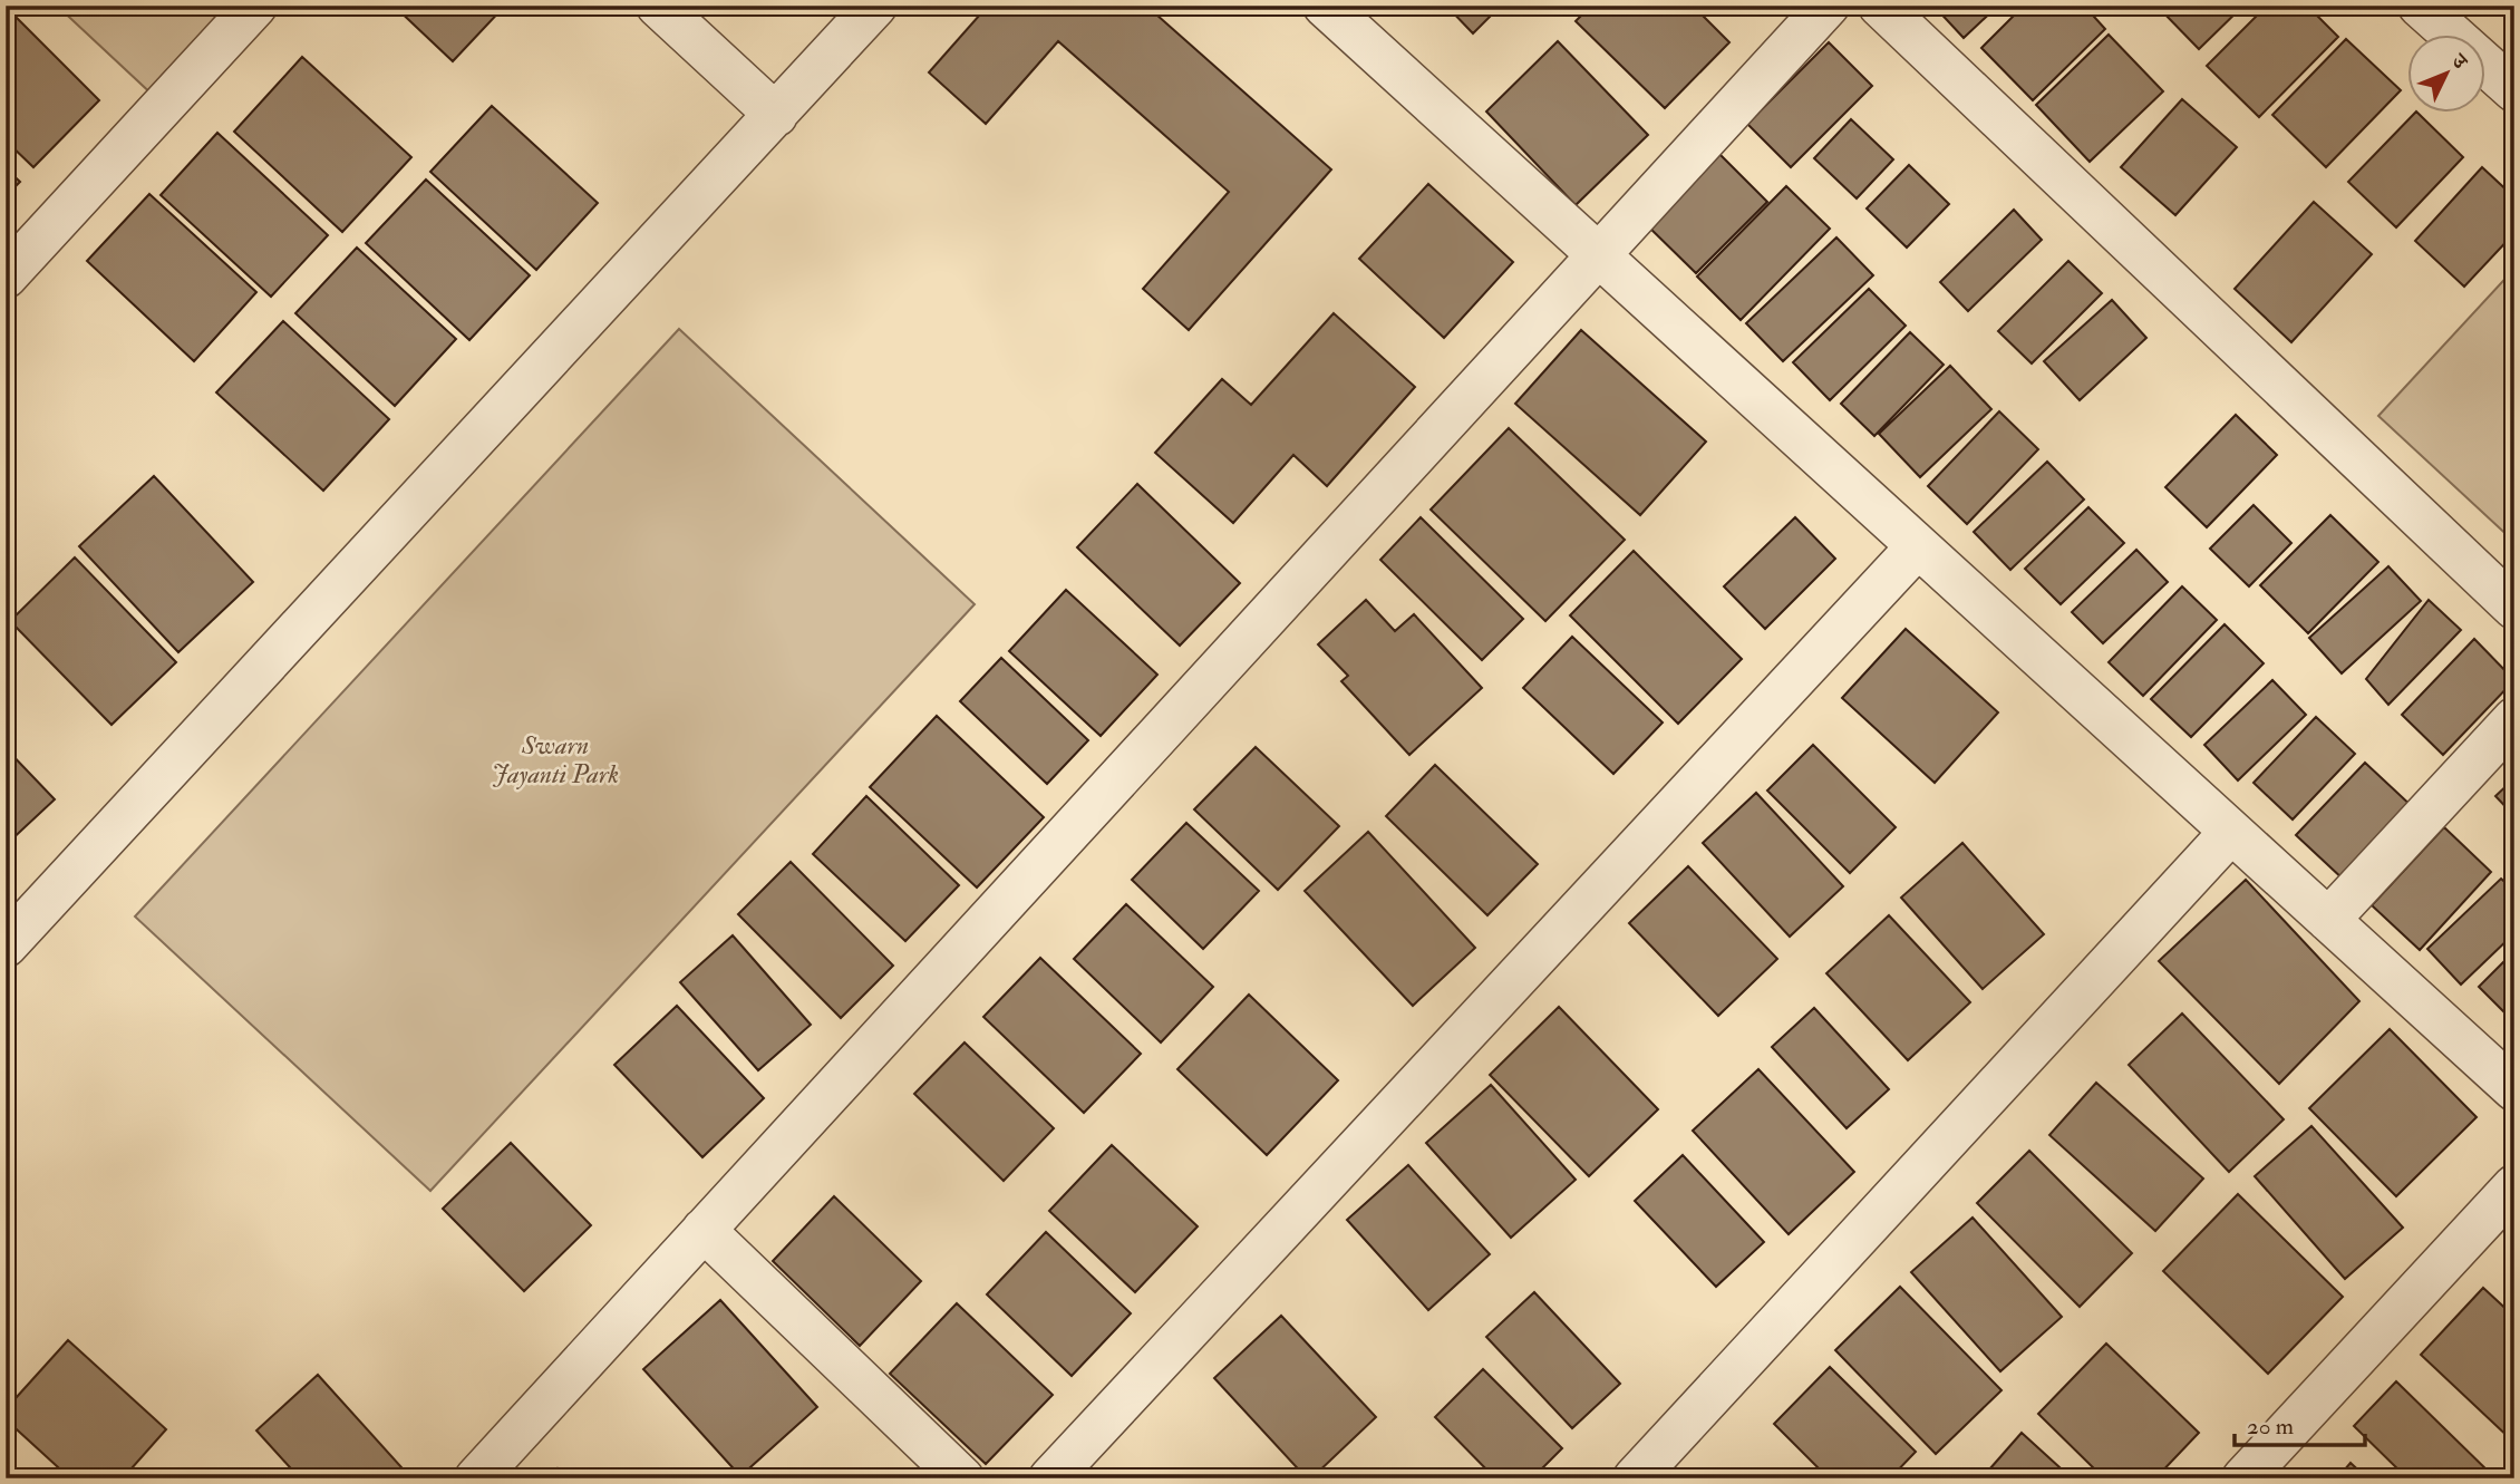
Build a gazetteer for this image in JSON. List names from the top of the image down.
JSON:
{
  "parks": ["Swarn Jayanti Park"],
  "scale_bar": "20 m",
  "north": "top right"
}
